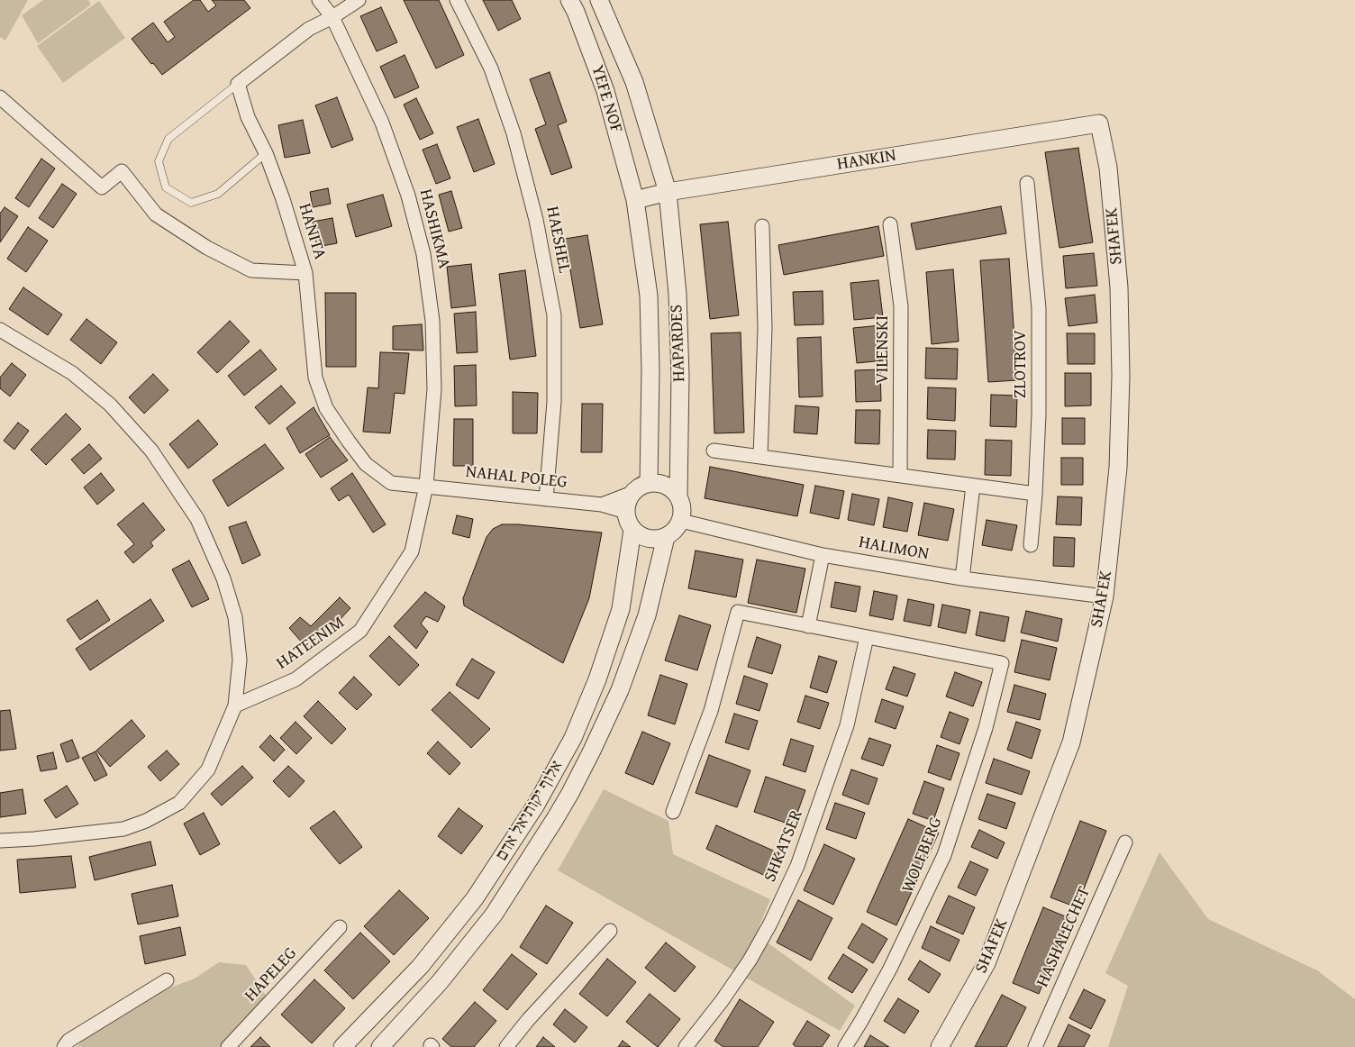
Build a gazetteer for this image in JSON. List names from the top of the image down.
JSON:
{
  "streets": {
    "street": [
      "YEFE NOF",
      "HANKIN",
      "HASHIKMA",
      "HANITA",
      "SHAFEK",
      "HAESHEL",
      "HAPARDES",
      "VILENSKI",
      "ZLOTROV",
      "NAHAL POLEG",
      "HALIMON",
      "HATEENIM",
      "אלוף יקותיאל אדם",
      "SHKATSER",
      "WOLFBERG",
      "HASHALECHET",
      "HAPELEG"
    ]
  },
  "crossings": [
    ["YEFE NOF", "HANKIN"],
    ["YEFE NOF", "HAPARDES"],
    ["HANKIN", "SHAFEK"],
    ["HANKIN", "HAPARDES"],
    ["HASHIKMA", "HANITA"],
    ["HASHIKMA", "NAHAL POLEG"],
    ["HASHIKMA", "HATEENIM"],
    ["HANITA", "NAHAL POLEG"],
    ["HANITA", "HATEENIM"],
    ["SHAFEK", "HALIMON"],
    ["HAESHEL", "NAHAL POLEG"],
    ["HAPARDES", "NAHAL POLEG"],
    ["HAPARDES", "HALIMON"],
    ["HAPARDES", "אלוף יקותיאל אדם"],
    ["NAHAL POLEG", "HALIMON"],
    ["NAHAL POLEG", "HATEENIM"],
    ["NAHAL POLEG", "אלוף יקותיאל אדם"],
    ["HALIMON", "אלוף יקותיאל אדם"],
    ["SHKATSER", "WOLFBERG"]
  ]
}
